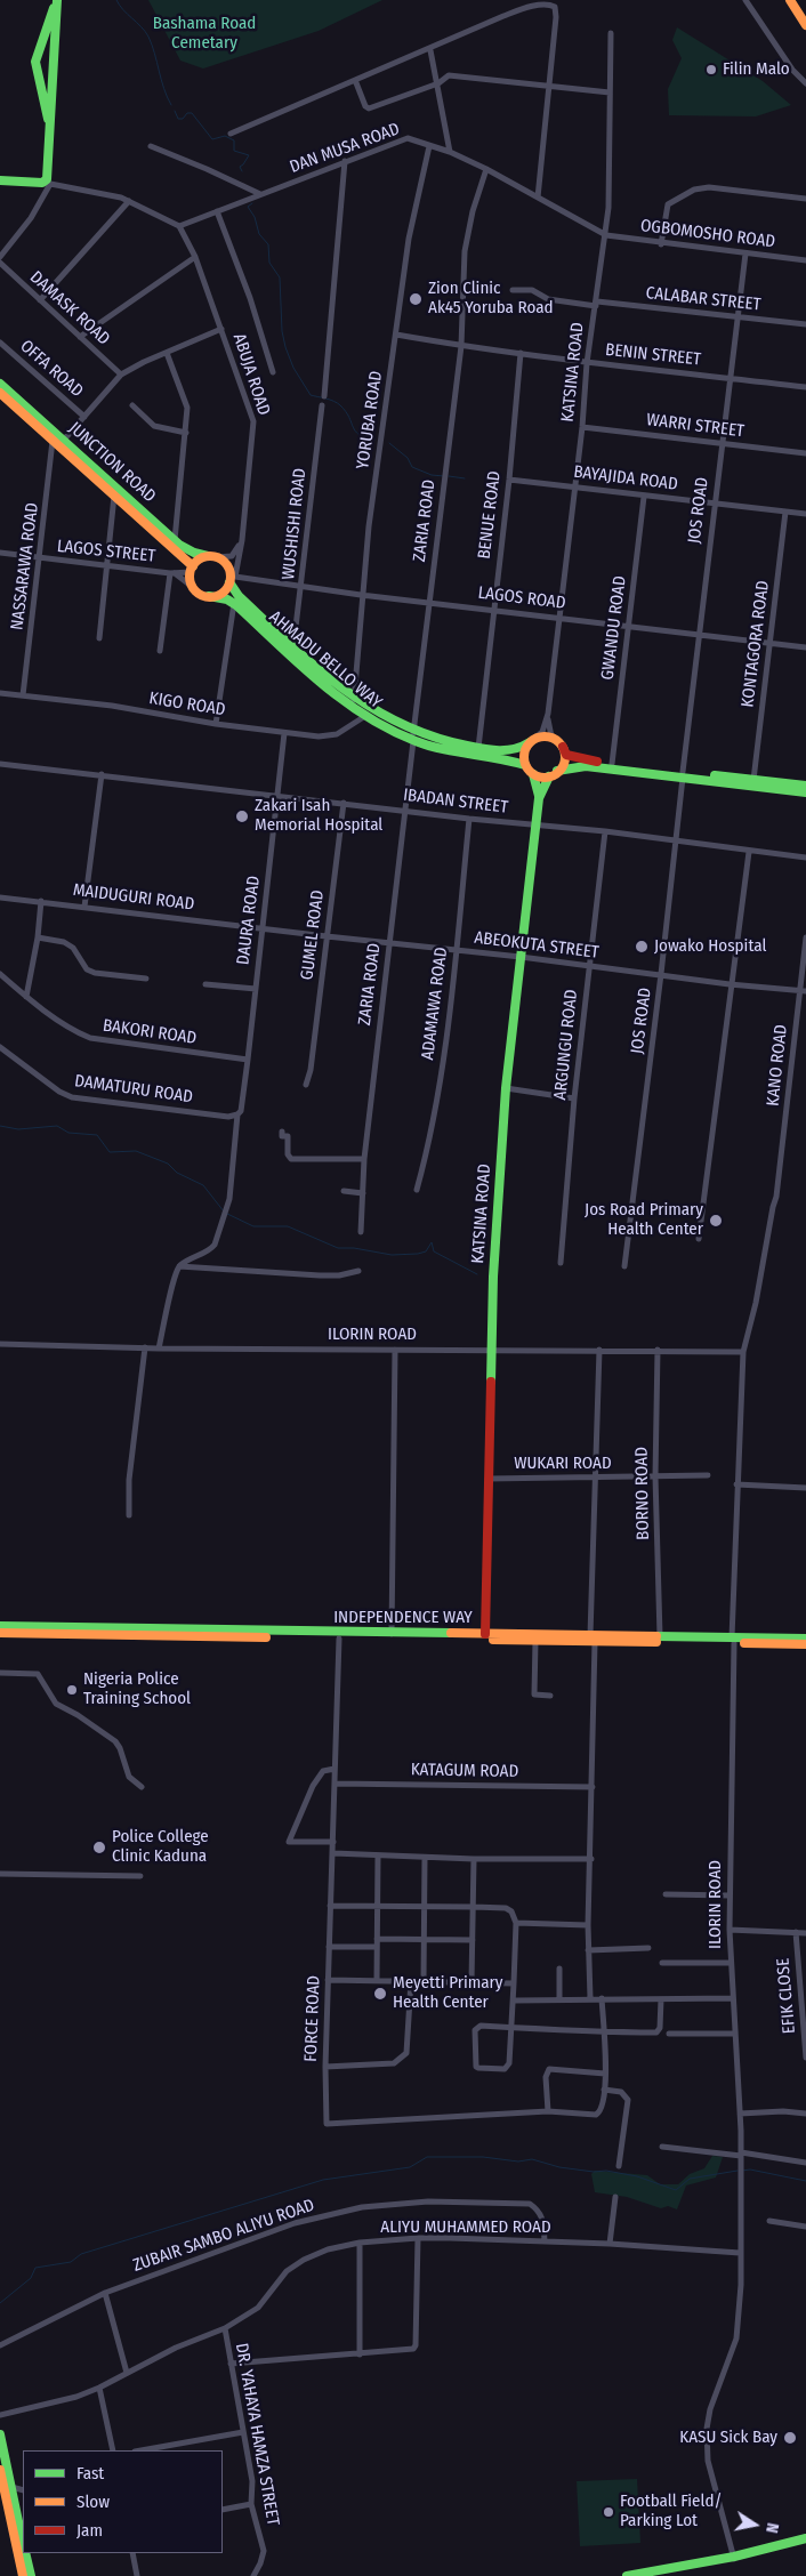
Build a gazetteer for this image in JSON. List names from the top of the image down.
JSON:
{
  "streets": {
    "main road": [
      "KATSINA ROAD",
      "JUNCTION ROAD",
      "AHMADU BELLO WAY",
      "INDEPENDENCE WAY"
    ],
    "street": [
      "DAN MUSA ROAD",
      "OGBOMOSHO ROAD",
      "CALABAR STREET",
      "DAMASK ROAD",
      "BENIN STREET",
      "OFFA ROAD",
      "ABUJA ROAD",
      "YORUBA ROAD",
      "WARRI STREET",
      "BAYAJIDA ROAD",
      "JOS ROAD",
      "BENUE ROAD",
      "ZARIA ROAD",
      "WUSHISHI ROAD",
      "LAGOS STREET",
      "NASSARAWA ROAD",
      "LAGOS ROAD",
      "GWANDU ROAD",
      "KONTAGORA ROAD",
      "KIGO ROAD",
      "IBADAN STREET",
      "MAIDUGURI ROAD",
      "DAURA ROAD",
      "GUMEL ROAD",
      "ABEOKUTA STREET",
      "ADAMAWA ROAD",
      "BAKORI ROAD",
      "ARGUNGU ROAD",
      "KANO ROAD",
      "DAMATURU ROAD",
      "ILORIN ROAD",
      "WUKARI ROAD",
      "BORNO ROAD",
      "KATAGUM ROAD",
      "EFIK CLOSE",
      "FORCE ROAD",
      "ALIYU MUHAMMED ROAD",
      "ZUBAIR SAMBO ALIYU ROAD",
      "DR. YAHAYA HAMZA STREET"
    ]
  },
  "crossings": [
    ["DAN MUSA ROAD", "OGBOMOSHO ROAD"],
    ["DAN MUSA ROAD", "KATSINA ROAD"],
    ["DAN MUSA ROAD", "ABUJA ROAD"],
    ["DAN MUSA ROAD", "YORUBA ROAD"],
    ["DAN MUSA ROAD", "ZARIA ROAD"],
    ["OGBOMOSHO ROAD", "KATSINA ROAD"],
    ["OGBOMOSHO ROAD", "JOS ROAD"],
    ["CALABAR STREET", "KATSINA ROAD"],
    ["CALABAR STREET", "JOS ROAD"],
    ["BENIN STREET", "KATSINA ROAD"],
    ["BENIN STREET", "YORUBA ROAD"],
    ["BENIN STREET", "JOS ROAD"],
    ["BENIN STREET", "BENUE ROAD"],
    ["BENIN STREET", "ZARIA ROAD"],
    ["KATSINA ROAD", "WARRI STREET"],
    ["KATSINA ROAD", "BAYAJIDA ROAD"],
    ["KATSINA ROAD", "LAGOS ROAD"],
    ["KATSINA ROAD", "AHMADU BELLO WAY"],
    ["KATSINA ROAD", "IBADAN STREET"],
    ["KATSINA ROAD", "ABEOKUTA STREET"],
    ["KATSINA ROAD", "ILORIN ROAD"],
    ["KATSINA ROAD", "WUKARI ROAD"],
    ["KATSINA ROAD", "INDEPENDENCE WAY"],
    ["ABUJA ROAD", "JUNCTION ROAD"],
    ["ABUJA ROAD", "LAGOS STREET"],
    ["ABUJA ROAD", "LAGOS ROAD"],
    ["ABUJA ROAD", "AHMADU BELLO WAY"],
    ["YORUBA ROAD", "LAGOS ROAD"],
    ["YORUBA ROAD", "AHMADU BELLO WAY"],
    ["WARRI STREET", "JOS ROAD"],
    ["JUNCTION ROAD", "LAGOS STREET"],
    ["JUNCTION ROAD", "NASSARAWA ROAD"],
    ["JUNCTION ROAD", "LAGOS ROAD"],
    ["JUNCTION ROAD", "AHMADU BELLO WAY"],
    ["BAYAJIDA ROAD", "JOS ROAD"],
    ["BAYAJIDA ROAD", "BENUE ROAD"],
    ["BAYAJIDA ROAD", "GWANDU ROAD"],
    ["BAYAJIDA ROAD", "KONTAGORA ROAD"],
    ["JOS ROAD", "LAGOS ROAD"],
    ["JOS ROAD", "IBADAN STREET"],
    ["JOS ROAD", "ABEOKUTA STREET"],
    ["BENUE ROAD", "LAGOS ROAD"],
    ["BENUE ROAD", "AHMADU BELLO WAY"],
    ["ZARIA ROAD", "LAGOS ROAD"],
    ["ZARIA ROAD", "AHMADU BELLO WAY"],
    ["ZARIA ROAD", "IBADAN STREET"],
    ["ZARIA ROAD", "ABEOKUTA STREET"],
    ["WUSHISHI ROAD", "LAGOS ROAD"],
    ["WUSHISHI ROAD", "AHMADU BELLO WAY"],
    ["LAGOS STREET", "NASSARAWA ROAD"],
    ["LAGOS STREET", "LAGOS ROAD"],
    ["LAGOS STREET", "AHMADU BELLO WAY"],
    ["NASSARAWA ROAD", "KIGO ROAD"],
    ["LAGOS ROAD", "GWANDU ROAD"],
    ["LAGOS ROAD", "KONTAGORA ROAD"],
    ["LAGOS ROAD", "AHMADU BELLO WAY"],
    ["AHMADU BELLO WAY", "KIGO ROAD"],
    ["KIGO ROAD", "DAURA ROAD"],
    ["IBADAN STREET", "DAURA ROAD"],
    ["IBADAN STREET", "GUMEL ROAD"],
    ["IBADAN STREET", "ADAMAWA ROAD"],
    ["IBADAN STREET", "ARGUNGU ROAD"],
    ["MAIDUGURI ROAD", "DAURA ROAD"],
    ["MAIDUGURI ROAD", "ABEOKUTA STREET"],
    ["DAURA ROAD", "ABEOKUTA STREET"],
    ["DAURA ROAD", "BAKORI ROAD"],
    ["DAURA ROAD", "DAMATURU ROAD"],
    ["GUMEL ROAD", "ABEOKUTA STREET"],
    ["ABEOKUTA STREET", "ADAMAWA ROAD"],
    ["ABEOKUTA STREET", "ARGUNGU ROAD"],
    ["ABEOKUTA STREET", "KANO ROAD"],
    ["KANO ROAD", "ILORIN ROAD"],
    ["ILORIN ROAD", "BORNO ROAD"],
    ["ILORIN ROAD", "INDEPENDENCE WAY"],
    ["ILORIN ROAD", "ALIYU MUHAMMED ROAD"],
    ["WUKARI ROAD", "BORNO ROAD"],
    ["BORNO ROAD", "INDEPENDENCE WAY"],
    ["INDEPENDENCE WAY", "FORCE ROAD"],
    ["KATAGUM ROAD", "FORCE ROAD"],
    ["ALIYU MUHAMMED ROAD", "ZUBAIR SAMBO ALIYU ROAD"],
    ["ALIYU MUHAMMED ROAD", "DR. YAHAYA HAMZA STREET"]
  ],
  "parks": ["Bashama Road Cemetary"],
  "places": [
    "Filin Malo",
    "Zion Clinic Ak45 Yoruba Road",
    "Zakari Isah Memorial Hospital",
    "Jowako Hospital",
    "Jos Road Primary Health Center",
    "Nigeria Police Training School",
    "Police College Clinic Kaduna",
    "Meyetti Primary Health Center",
    "KASU Sick Bay",
    "Football Field/ Parking Lot"
  ],
  "legend": ["Fast", "Slow", "Jam"],
  "north": "right"
}
